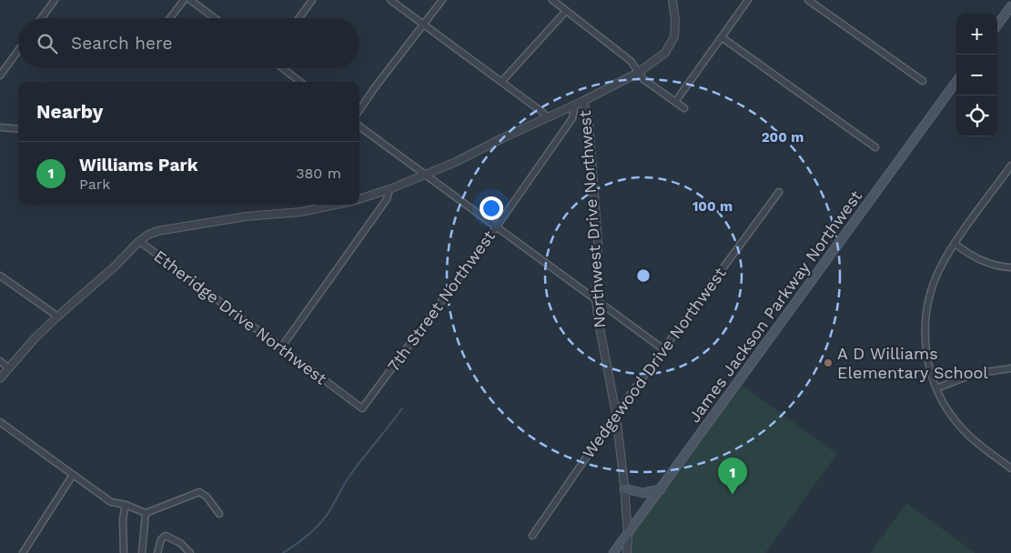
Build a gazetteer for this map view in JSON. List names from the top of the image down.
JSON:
{
  "streets": {
    "main road": ["James Jackson Parkway Northwest"],
    "street": [
      "Northwest Drive Northwest",
      "7th Street Northwest",
      "Etheridge Drive Northwest",
      "Wedgewood Drive Northwest"
    ]
  },
  "crossings": [
    ["Northwest Drive Northwest", "James Jackson Parkway Northwest"],
    ["Northwest Drive Northwest", "Wedgewood Drive Northwest"],
    ["7th Street Northwest", "Etheridge Drive Northwest"]
  ],
  "places": ["A D Williams Elementary School"],
  "page": {
    "map_buttons": ["+", "−"],
    "search": "Search here",
    "heading": "Nearby",
    "list": [
      {
        "mark": "1",
        "name": "Williams Park",
        "note": "Park",
        "value": "380 m"
      }
    ],
    "pins": "1"
  },
  "rings": ["200 m", "100 m"]
}
